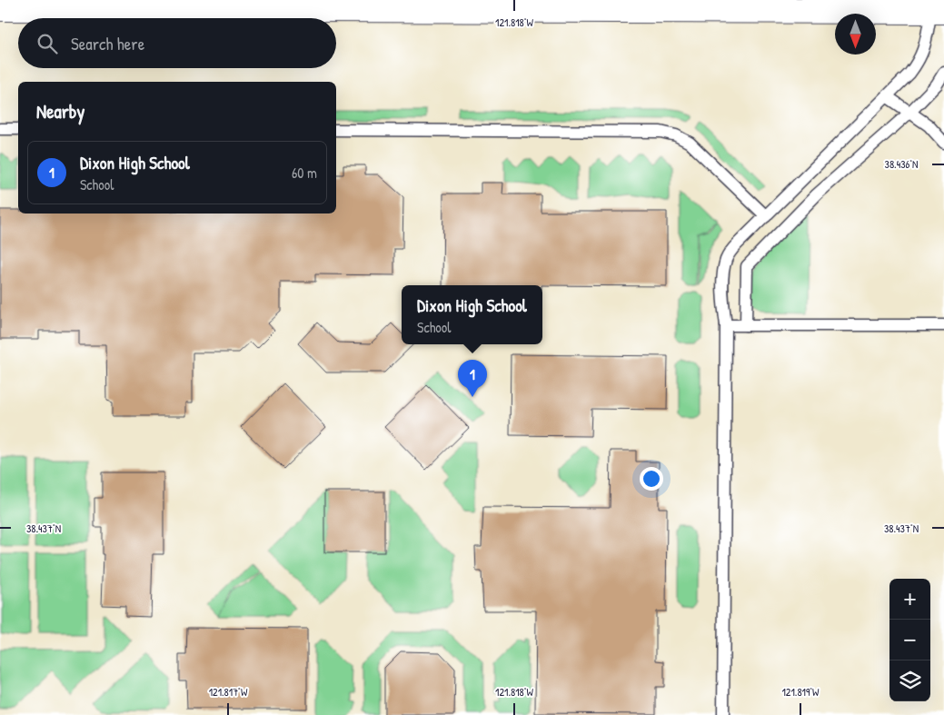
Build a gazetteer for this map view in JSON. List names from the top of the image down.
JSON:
{
  "north": "bottom",
  "page": {
    "search": "Search here",
    "heading": "Nearby",
    "list": [
      {
        "mark": "1",
        "name": "Dixon High School",
        "note": "School",
        "value": "60 m"
      }
    ],
    "popup": ["Dixon High School", "School"],
    "pins": "1",
    "map_buttons": ["+", "−"]
  },
  "coordinates": [
    "121.818°W",
    "38.436°N",
    "38.437°N",
    "121.817°W",
    "121.819°W"
  ]
}
